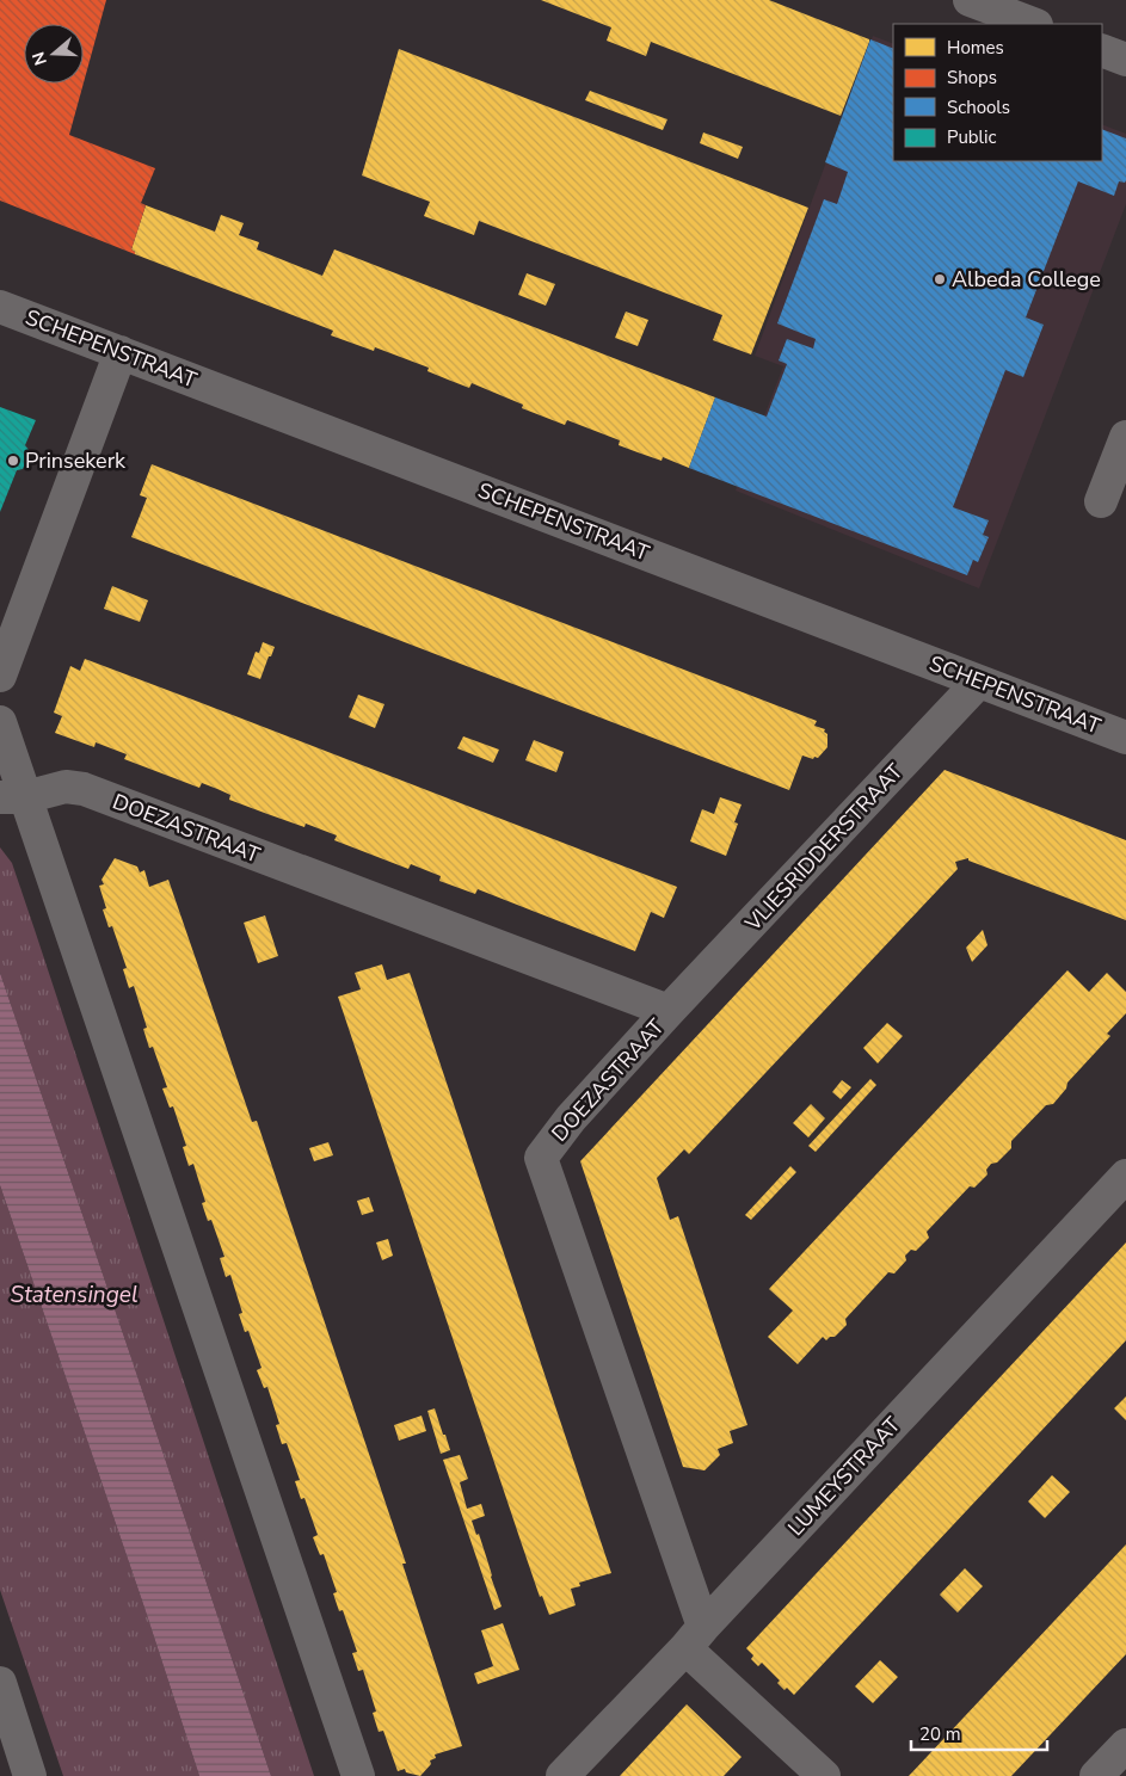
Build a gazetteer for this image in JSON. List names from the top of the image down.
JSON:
{
  "streets": {
    "street": [
      "SCHEPENSTRAAT",
      "DOEZASTRAAT",
      "VLIESRIDDERSTRAAT",
      "LUMEYSTRAAT"
    ]
  },
  "crossings": [
    ["SCHEPENSTRAAT", "VLIESRIDDERSTRAAT"],
    ["DOEZASTRAAT", "VLIESRIDDERSTRAAT"],
    ["DOEZASTRAAT", "LUMEYSTRAAT"]
  ],
  "water": ["Statensingel"],
  "places": ["Albeda College", "Prinsekerk"],
  "legend": [
    "Homes",
    "Shops",
    "Schools",
    "Public"
  ],
  "scale_bar": "20 m",
  "north": "left"
}
